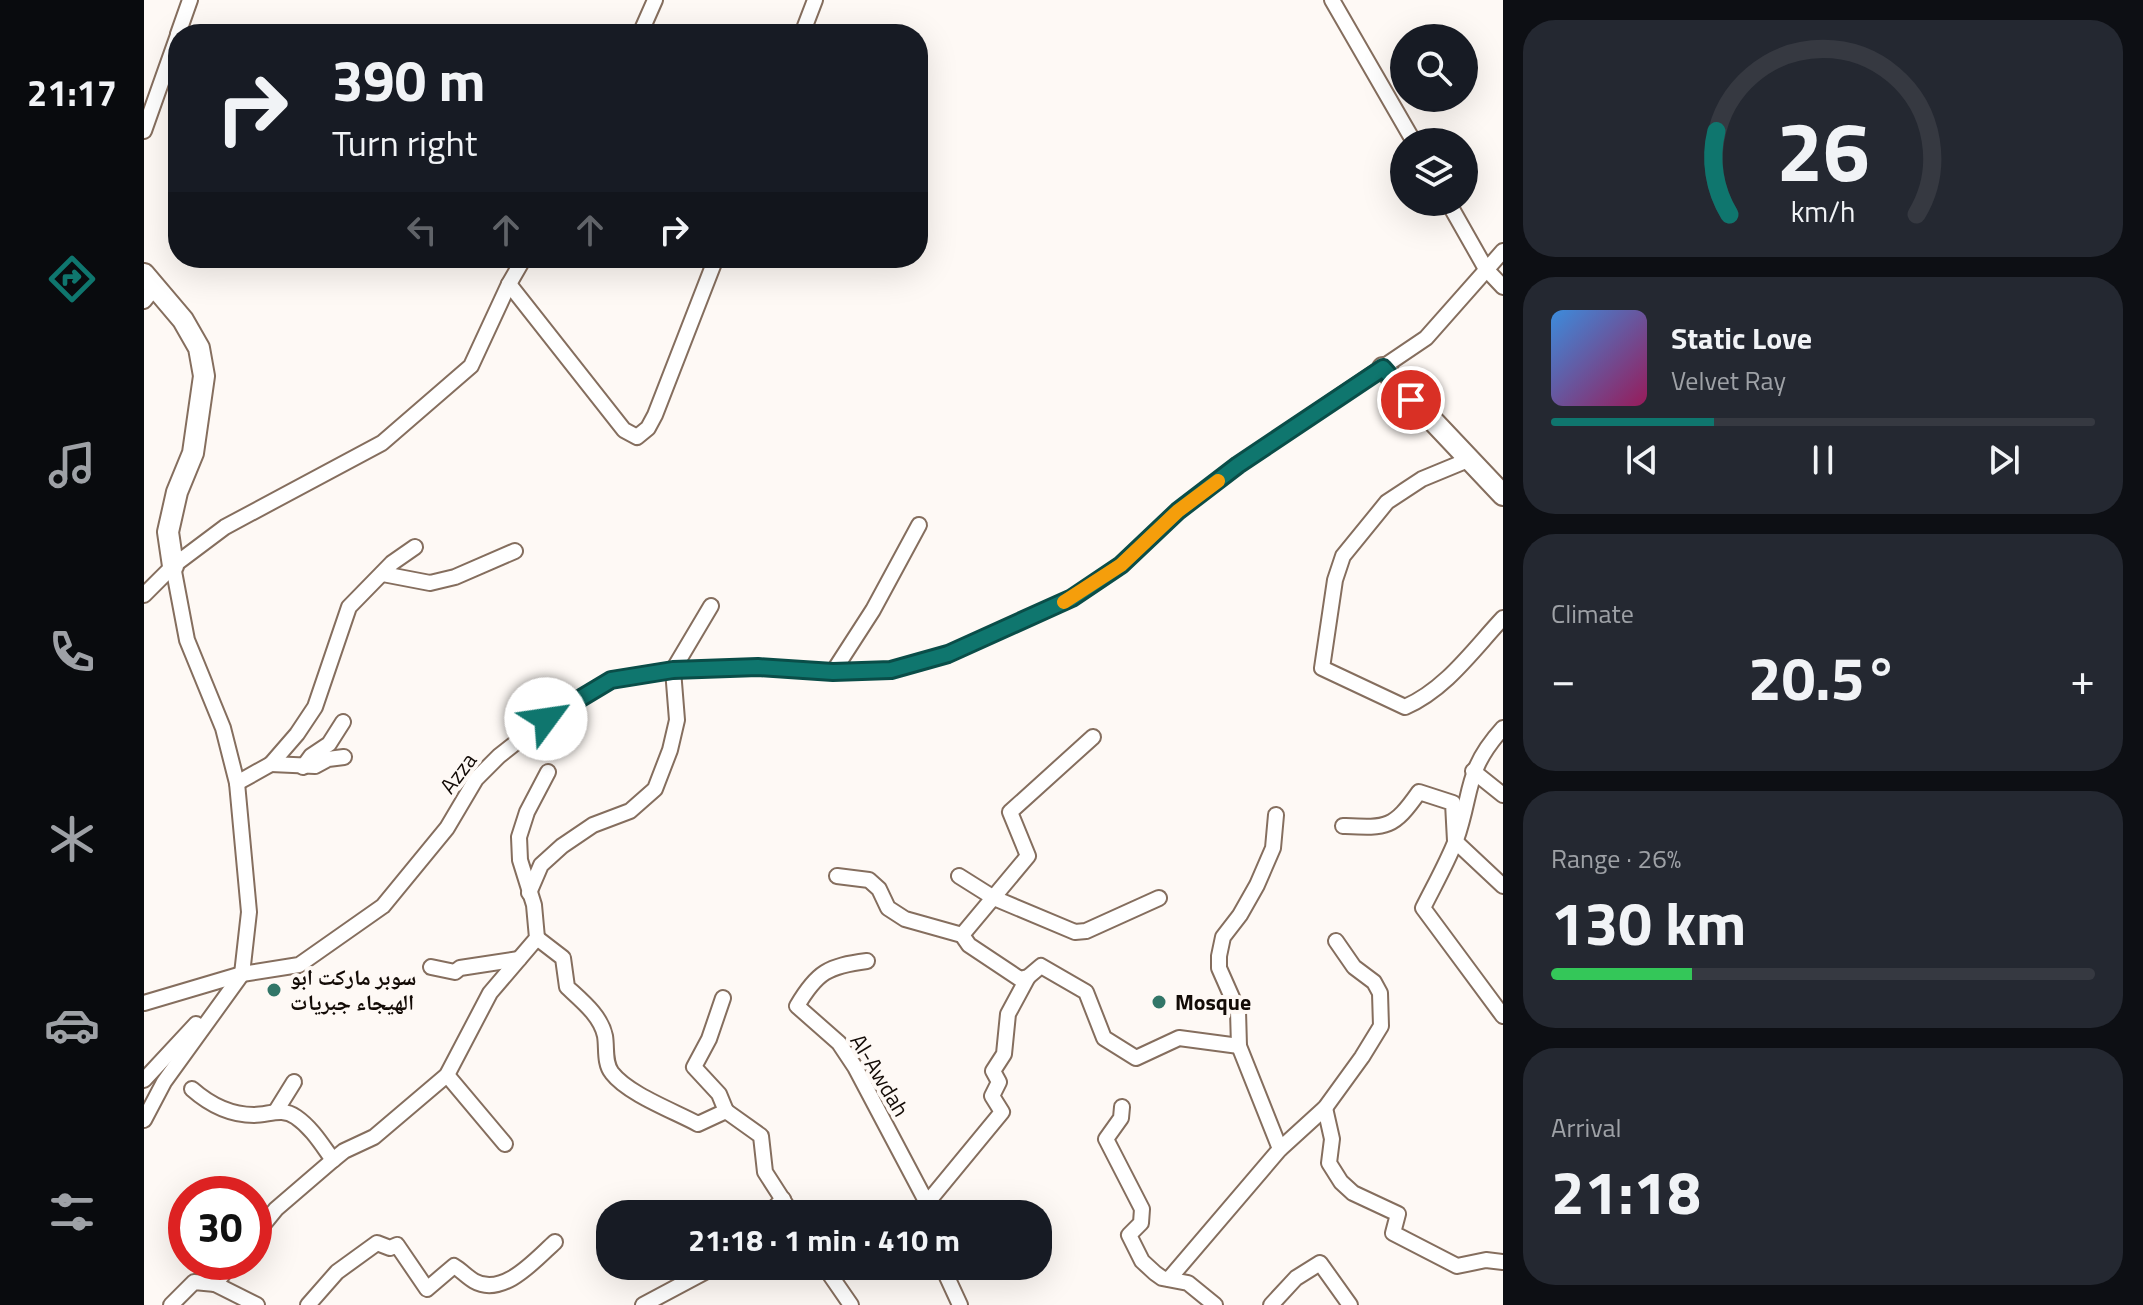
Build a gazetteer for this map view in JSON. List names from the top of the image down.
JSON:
{
  "streets": {
    "street": ["Azza", "Al-Awdah"]
  },
  "places": ["سوبر ماركت ابو الهيجاء جبريات", "Mosque"],
  "page": {
    "tabs": "21:17",
    "turn": ["390 m", "Turn right"],
    "song": ["Static Love", "Velvet Ray"],
    "tile": [
      "Climate",
      ["Range · 26%", "130 km"],
      ["Arrival", "21:18"]
    ],
    "heat": ["−", "20.5°", "+"],
    "limit": "30",
    "trip": "21:18 · 1 min · 410 m",
    "gauge": ["26", "km/h"]
  }
}
